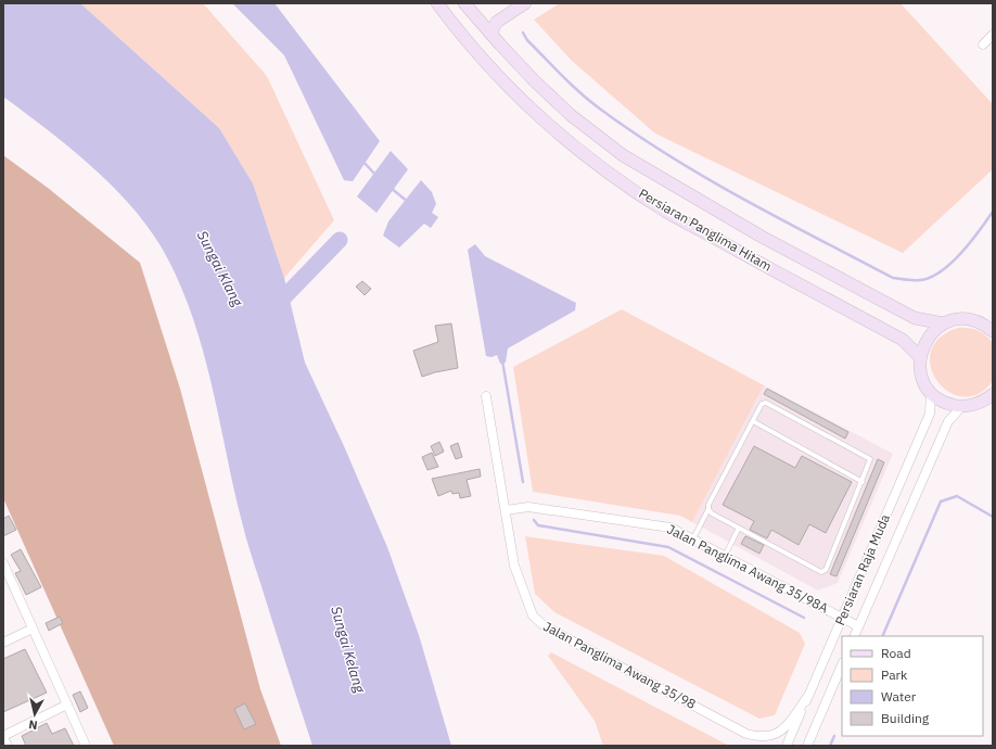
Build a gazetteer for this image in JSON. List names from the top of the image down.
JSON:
{
  "streets": {
    "main road": ["Persiaran Panglima Hitam"],
    "street": ["Jalan Panglima Awang 35/98A", "Persiaran Raja Muda", "Jalan Panglima Awang 35/98"]
  },
  "crossings": [
    ["Jalan Panglima Awang 35/98A", "Persiaran Raja Muda"],
    ["Jalan Panglima Awang 35/98A", "Jalan Panglima Awang 35/98"]
  ],
  "water": ["Sungai Klang", "Sungai Kelang"],
  "legend": [
    "Road",
    "Park",
    "Water",
    "Building"
  ],
  "north": "bottom"
}
